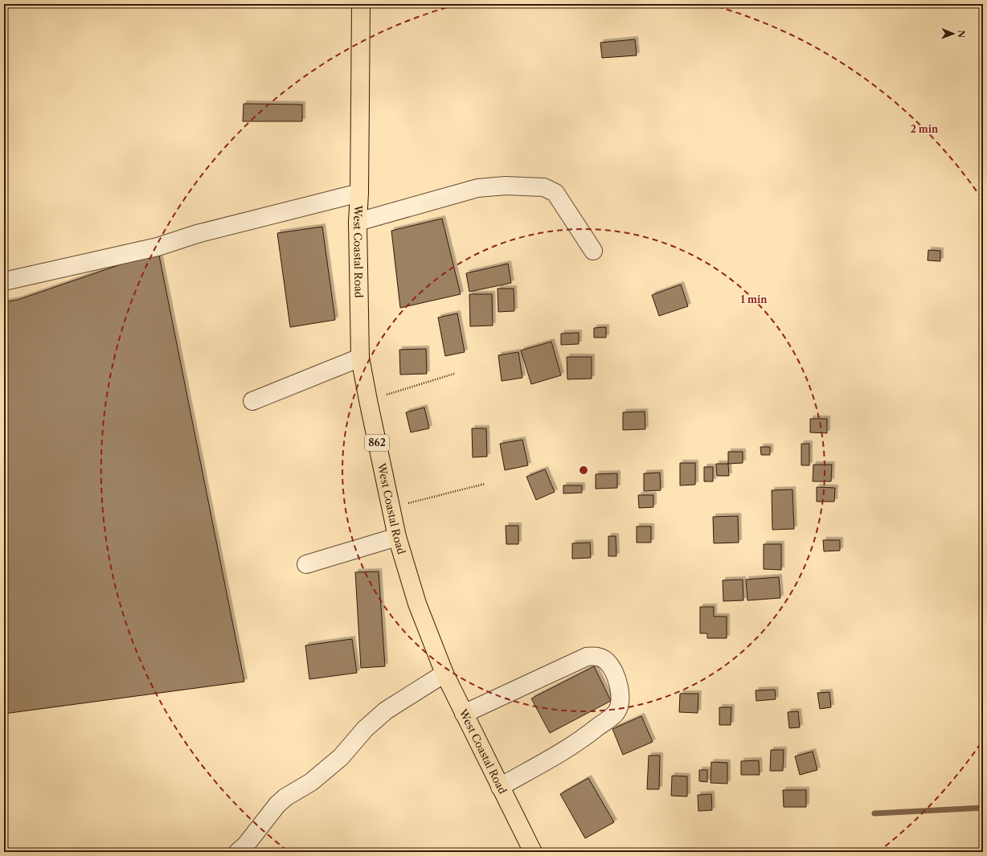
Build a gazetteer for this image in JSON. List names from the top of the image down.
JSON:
{
  "streets": {
    "main road": ["West Coastal Road", "862"]
  },
  "north": "right",
  "rings": ["2 min", "1 min"]
}
